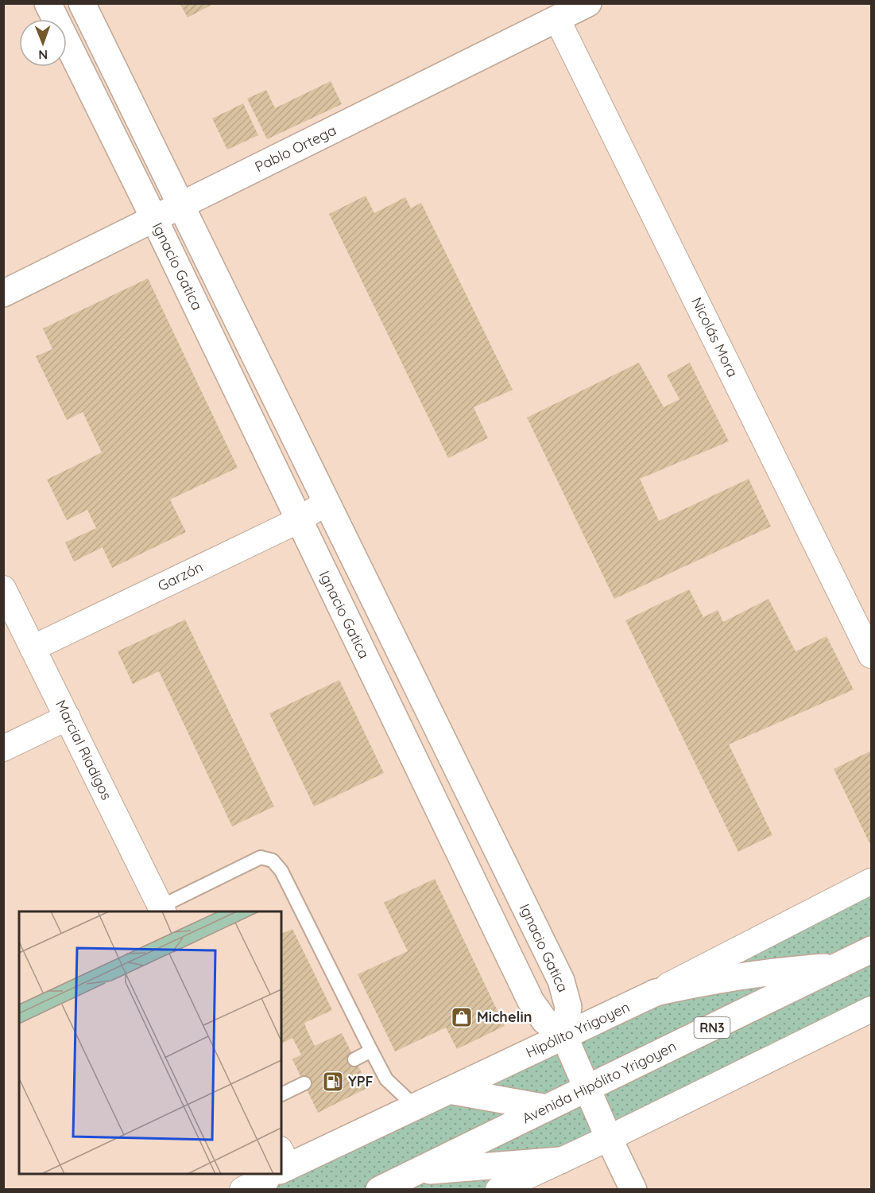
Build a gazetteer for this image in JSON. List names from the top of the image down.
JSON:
{
  "streets": {
    "main road": [
      "Pablo Ortega",
      "Ignacio Gatica",
      "RN3",
      "Hipólito Yrigoyen",
      "Avenida Hipólito Yrigoyen"
    ],
    "street": ["Nicolás Mora", "Garzón", "Marcial Riadigos"]
  },
  "crossings": [
    ["Pablo Ortega", "Ignacio Gatica"],
    ["Pablo Ortega", "Nicolás Mora"],
    ["Ignacio Gatica", "Garzón"],
    ["Ignacio Gatica", "Hipólito Yrigoyen"],
    ["Garzón", "Marcial Riadigos"]
  ],
  "places": {
    "shop": ["Michelin"],
    "fuel station": ["YPF"]
  },
  "north": "bottom"
}
